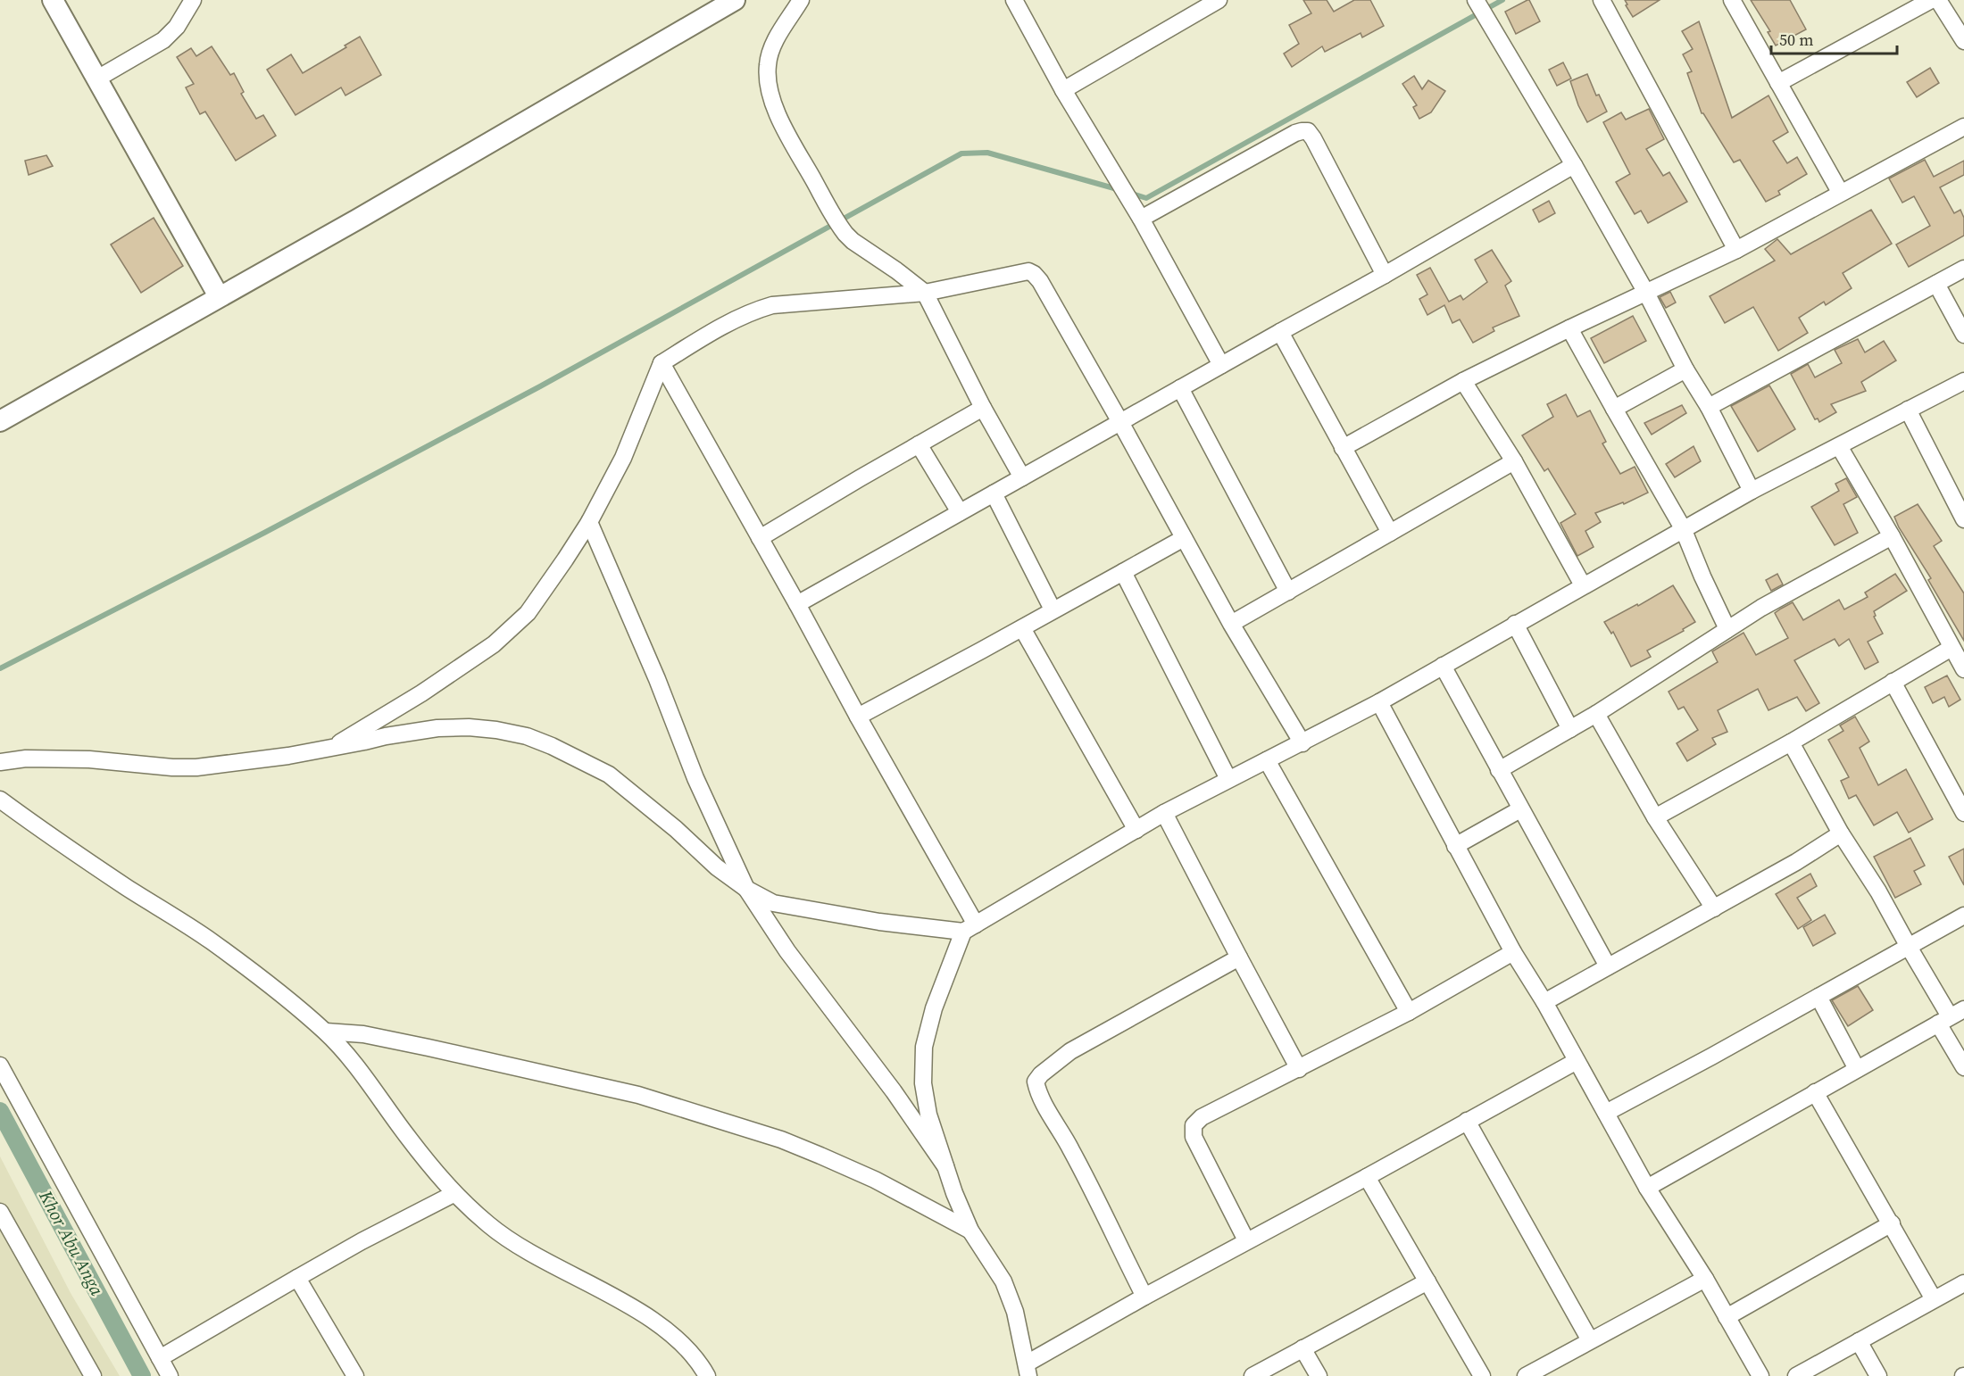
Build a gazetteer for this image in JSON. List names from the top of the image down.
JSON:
{
  "water": ["Khor Abu Anga"],
  "scale_bar": "50 m"
}
